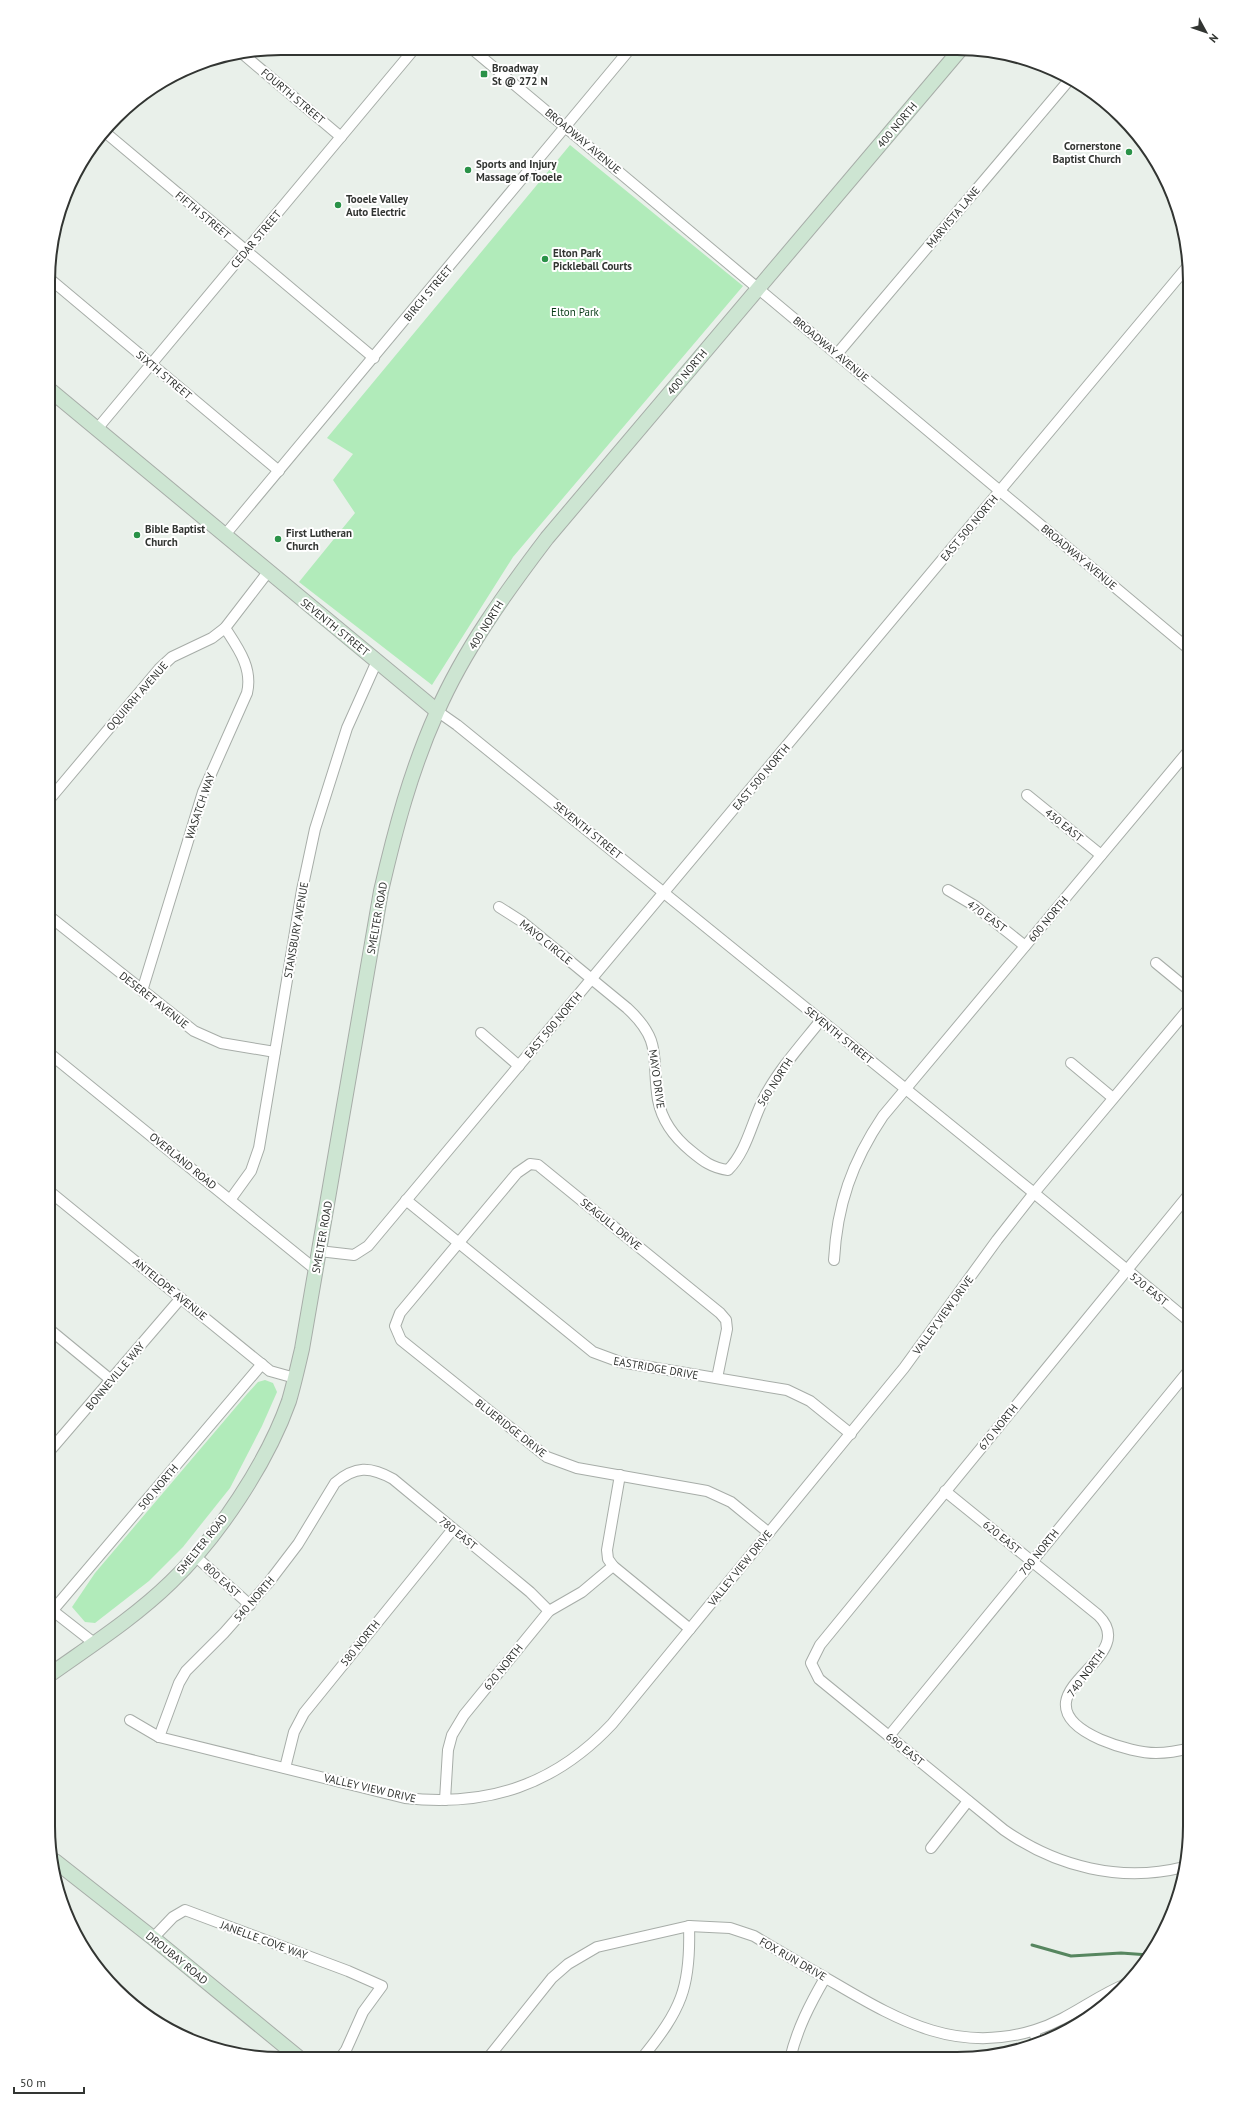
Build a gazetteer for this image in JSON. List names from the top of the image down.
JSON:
{
  "streets": {
    "street": [
      "FOURTH STREET",
      "400 NORTH",
      "BROADWAY AVENUE",
      "FIFTH STREET",
      "MARVISTA LANE",
      "CEDAR STREET",
      "BIRCH STREET",
      "SIXTH STREET",
      "EAST 500 NORTH",
      "SEVENTH STREET",
      "OQUIRRH AVENUE",
      "WASATCH WAY",
      "430 EAST",
      "470 EAST",
      "SMELTER ROAD",
      "600 NORTH",
      "STANSBURY AVENUE",
      "MAYO CIRCLE",
      "DESERET AVENUE",
      "MAYO DRIVE",
      "560 NORTH",
      "OVERLAND ROAD",
      "SEAGULL DRIVE",
      "ANTELOPE AVENUE",
      "520 EAST",
      "VALLEY VIEW DRIVE",
      "EASTRIDGE DRIVE",
      "BONNEVILLE WAY",
      "670 NORTH",
      "BLUERIDGE DRIVE",
      "500 NORTH",
      "780 EAST",
      "620 EAST",
      "700 NORTH",
      "800 EAST",
      "540 NORTH",
      "580 NORTH",
      "620 NORTH",
      "740 NORTH",
      "690 EAST",
      "JANELLE COVE WAY",
      "DROUBAY ROAD",
      "FOX RUN DRIVE"
    ]
  },
  "crossings": [
    ["FOURTH STREET", "CEDAR STREET"],
    ["400 NORTH", "BROADWAY AVENUE"],
    ["400 NORTH", "SEVENTH STREET"],
    ["400 NORTH", "SMELTER ROAD"],
    ["BROADWAY AVENUE", "MARVISTA LANE"],
    ["BROADWAY AVENUE", "BIRCH STREET"],
    ["BROADWAY AVENUE", "EAST 500 NORTH"],
    ["FIFTH STREET", "CEDAR STREET"],
    ["FIFTH STREET", "BIRCH STREET"],
    ["CEDAR STREET", "SIXTH STREET"],
    ["CEDAR STREET", "SEVENTH STREET"],
    ["BIRCH STREET", "SIXTH STREET"],
    ["BIRCH STREET", "SEVENTH STREET"],
    ["EAST 500 NORTH", "SEVENTH STREET"],
    ["EAST 500 NORTH", "SMELTER ROAD"],
    ["EAST 500 NORTH", "MAYO CIRCLE"],
    ["EAST 500 NORTH", "MAYO DRIVE"],
    ["EAST 500 NORTH", "EASTRIDGE DRIVE"],
    ["SEVENTH STREET", "OQUIRRH AVENUE"],
    ["SEVENTH STREET", "SMELTER ROAD"],
    ["SEVENTH STREET", "600 NORTH"],
    ["SEVENTH STREET", "STANSBURY AVENUE"],
    ["SEVENTH STREET", "560 NORTH"],
    ["SEVENTH STREET", "520 EAST"],
    ["SEVENTH STREET", "VALLEY VIEW DRIVE"],
    ["SEVENTH STREET", "670 NORTH"],
    ["OQUIRRH AVENUE", "WASATCH WAY"],
    ["WASATCH WAY", "DESERET AVENUE"],
    ["430 EAST", "600 NORTH"],
    ["470 EAST", "600 NORTH"],
    ["SMELTER ROAD", "OVERLAND ROAD"],
    ["SMELTER ROAD", "ANTELOPE AVENUE"],
    ["SMELTER ROAD", "800 EAST"],
    ["STANSBURY AVENUE", "DESERET AVENUE"],
    ["STANSBURY AVENUE", "OVERLAND ROAD"],
    ["MAYO CIRCLE", "MAYO DRIVE"],
    ["MAYO DRIVE", "560 NORTH"],
    ["SEAGULL DRIVE", "EASTRIDGE DRIVE"],
    ["SEAGULL DRIVE", "BLUERIDGE DRIVE"],
    ["ANTELOPE AVENUE", "BONNEVILLE WAY"],
    ["ANTELOPE AVENUE", "500 NORTH"],
    ["520 EAST", "670 NORTH"],
    ["VALLEY VIEW DRIVE", "EASTRIDGE DRIVE"],
    ["VALLEY VIEW DRIVE", "BLUERIDGE DRIVE"],
    ["VALLEY VIEW DRIVE", "540 NORTH"],
    ["VALLEY VIEW DRIVE", "580 NORTH"],
    ["VALLEY VIEW DRIVE", "620 NORTH"],
    ["EASTRIDGE DRIVE", "BLUERIDGE DRIVE"],
    ["670 NORTH", "620 EAST"],
    ["670 NORTH", "690 EAST"],
    ["780 EAST", "540 NORTH"],
    ["780 EAST", "580 NORTH"],
    ["780 EAST", "620 NORTH"],
    ["620 EAST", "700 NORTH"],
    ["620 EAST", "740 NORTH"],
    ["700 NORTH", "690 EAST"],
    ["800 EAST", "540 NORTH"],
    ["JANELLE COVE WAY", "DROUBAY ROAD"]
  ],
  "parks": ["Elton Park"],
  "places": {
    "transit": ["Broadway St @ 272 N"],
    "other": [
      "Cornerstone Baptist Church",
      "Sports and Injury Massage of Tooele",
      "Tooele Valley Auto Electric",
      "Elton Park Pickleball Courts",
      "Bible Baptist Church",
      "First Lutheran Church"
    ]
  },
  "scale_bar": "50 m",
  "north": "bottom right"
}
